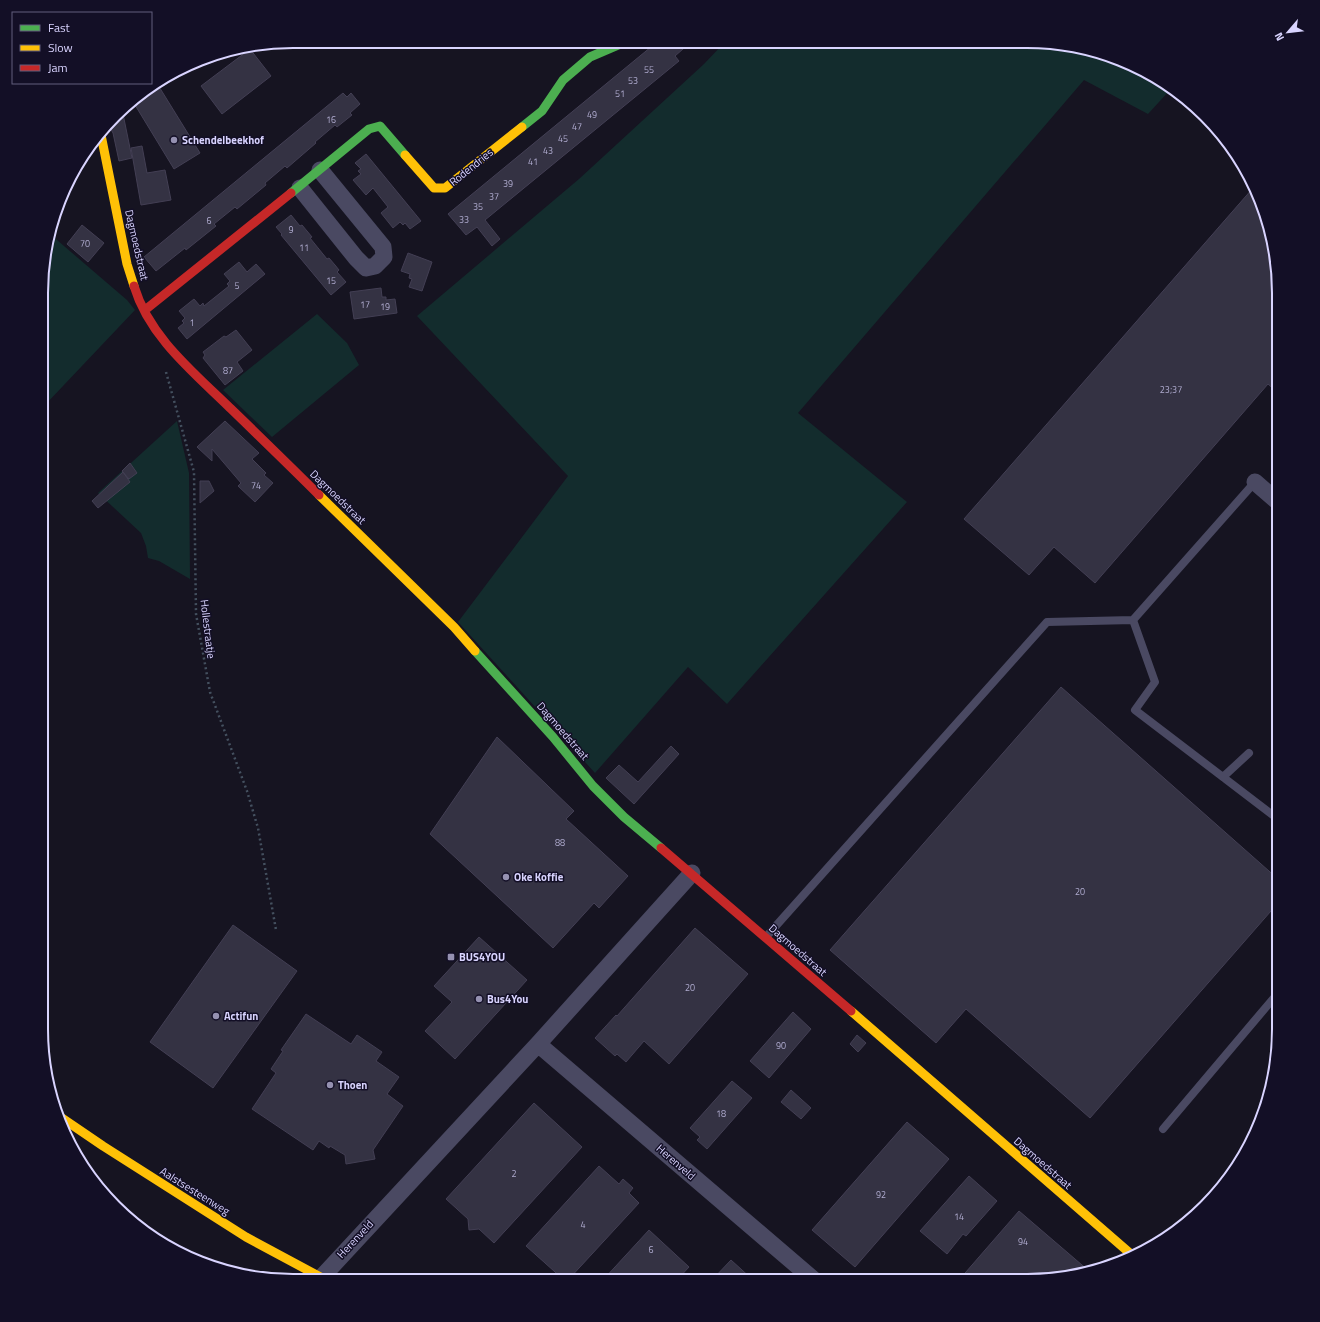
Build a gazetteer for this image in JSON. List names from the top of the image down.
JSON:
{
  "streets": {
    "street": [
      "Rodendries",
      "Dagmoedstraat",
      "Herenveld",
      "Aalstsesteenweg"
    ],
    "path": ["Hollestraatje"]
  },
  "crossings": [
    ["Rodendries", "Dagmoedstraat"],
    ["Dagmoedstraat", "Herenveld"]
  ],
  "places": {
    "other": [
      "Schendelbeekhof",
      "Oke Koffie",
      "Bus4You",
      "Actifun",
      "Thoen"
    ],
    "transit": ["BUS4YOU"]
  },
  "house_numbers": [
    "55",
    "53",
    "51",
    "49",
    "16",
    "47",
    "45",
    "43",
    "41",
    "39",
    "37",
    "35",
    "33",
    "6",
    "9",
    "70",
    "11",
    "15",
    "5",
    "17",
    "19",
    "1",
    "87",
    "23;37",
    "74",
    "88",
    "20",
    "20",
    "90",
    "18",
    "2",
    "92",
    "14",
    "4",
    "94",
    "6"
  ],
  "legend": ["Fast", "Slow", "Jam"],
  "north": "bottom left"
}
